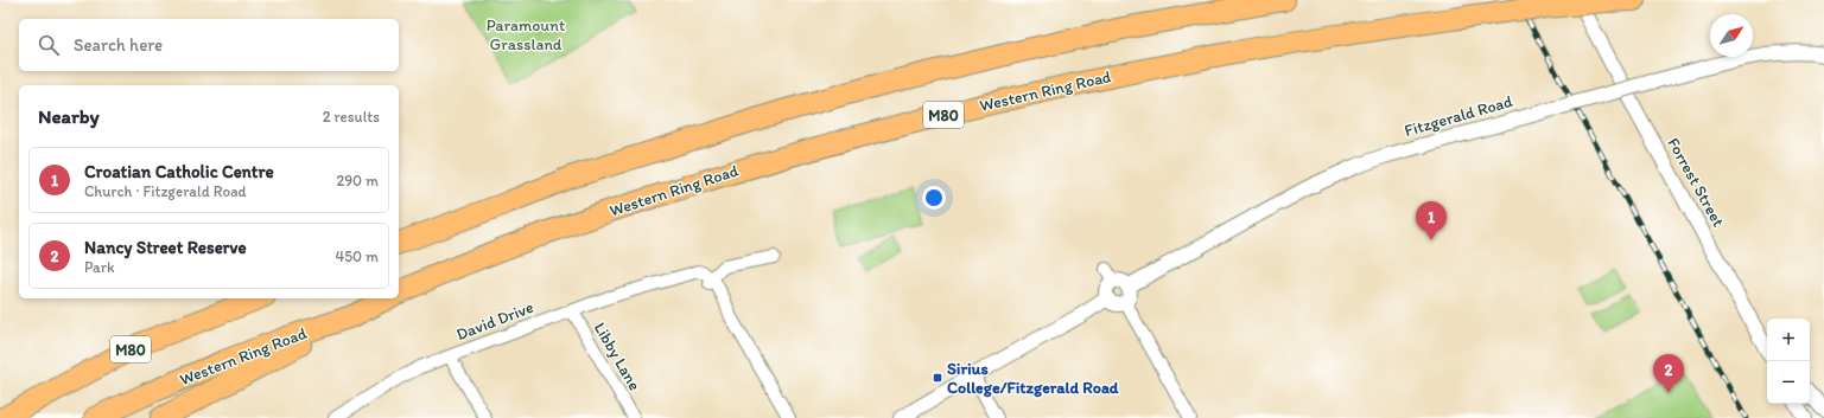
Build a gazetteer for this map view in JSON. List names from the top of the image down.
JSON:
{
  "streets": {
    "highway": ["Western Ring Road", "M80"],
    "street": [
      "Fitzgerald Road",
      "Forrest Street",
      "David Drive",
      "Libby Lane"
    ]
  },
  "crossings": [
    ["David Drive", "Libby Lane"]
  ],
  "parks": ["Paramount Grassland"],
  "places": {
    "transit": ["Sirius College/Fitzgerald Road"]
  },
  "north": "top right",
  "page": {
    "search": "Search here",
    "heading": ["Nearby", "2 results"],
    "list": [
      {
        "mark": "1",
        "name": "Croatian Catholic Centre",
        "note": "Church · Fitzgerald Road",
        "value": "290 m"
      },
      {
        "mark": "2",
        "name": "Nancy Street Reserve",
        "note": "Park",
        "value": "450 m"
      }
    ],
    "pins": ["1", "2"],
    "map_buttons": ["+", "−"]
  }
}
